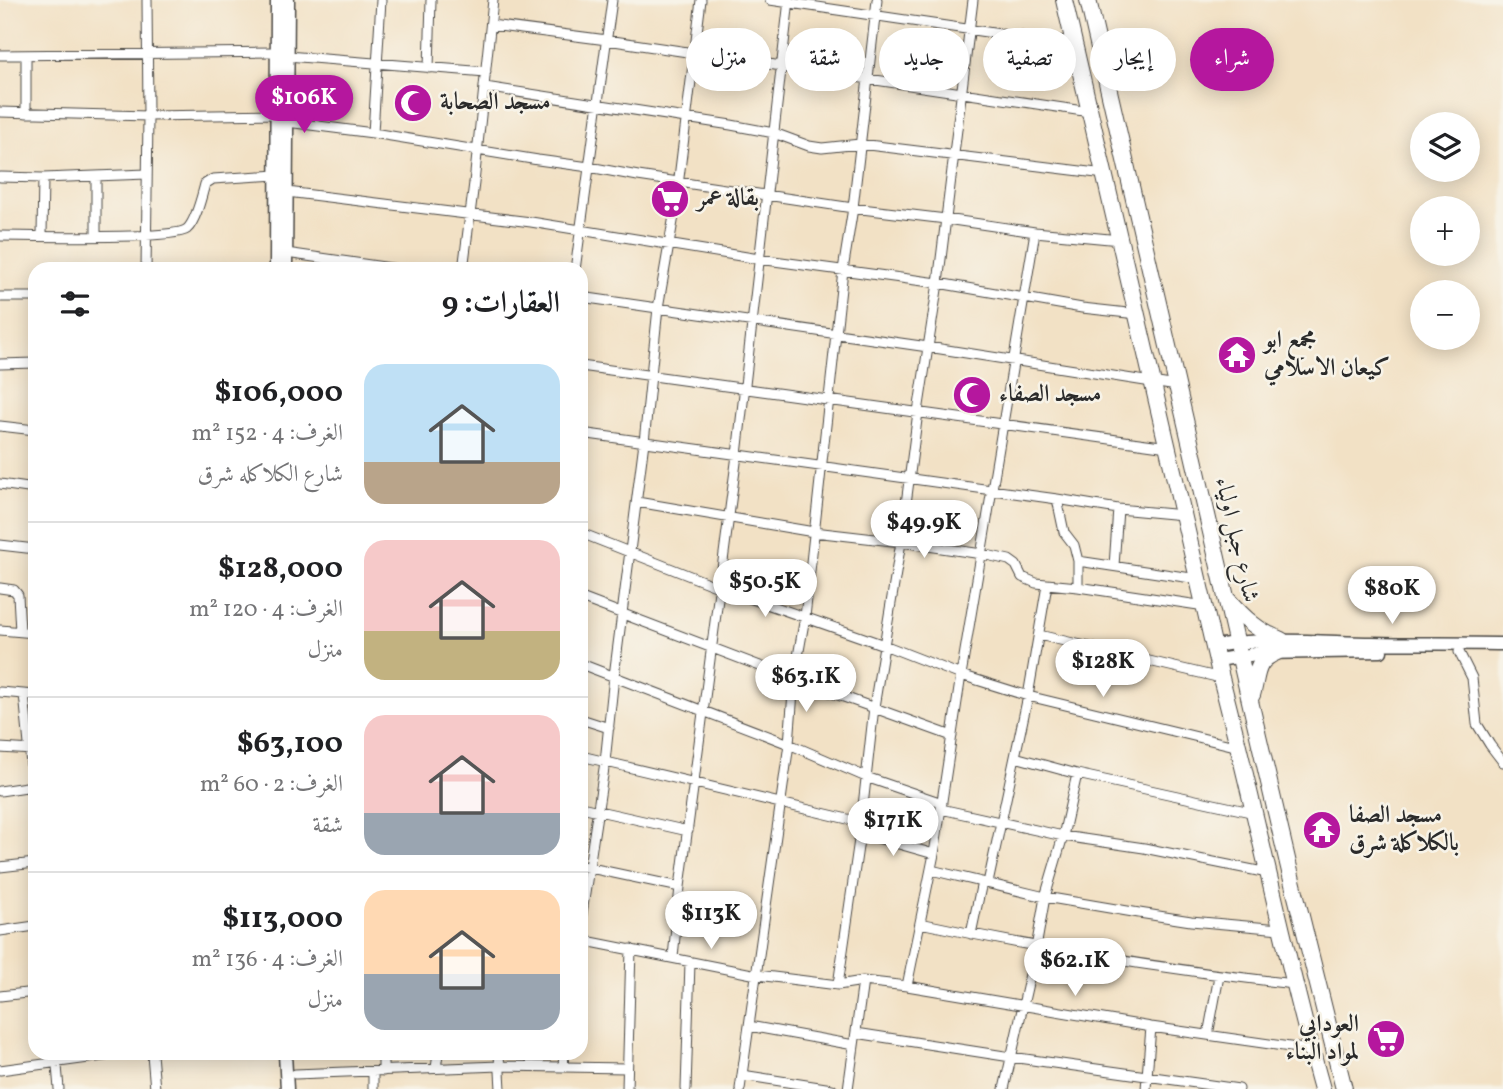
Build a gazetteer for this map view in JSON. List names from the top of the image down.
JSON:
{
  "streets": {
    "highway": ["شارع جبل اولياء"]
  },
  "places": {
    "mosque": ["مسجد الصحابة", "مسجد الصفاء"],
    "supermarket": ["بقالة عمر", "العودابي لمواد البناء"],
    "temple": ["مجمع ابو كيعان الاسلامي", "مسجد الصفا بالكلاكلة شرق"]
  },
  "page": {
    "chip": [
      "شراء",
      "إيجار",
      "تصفية",
      "جديد",
      "شقة",
      "منزل"
    ],
    "price": [
      "$106K",
      "$49.9K",
      "$50.5K",
      "$80K",
      "$128K",
      "$63.1K",
      "$171K",
      "$113K",
      "$62.1K"
    ],
    "map_buttons": ["+", "−"],
    "heading": "العقارات: 9",
    "list": [
      {
        "name": "$106,000",
        "note": "الغرف: 4 · 152 m² · شارع الكلاكله شرق"
      },
      {
        "name": "$128,000",
        "note": "الغرف: 4 · 120 m² · منزل"
      },
      {
        "name": "$63,100",
        "note": "الغرف: 2 · 60 m² · شقة"
      },
      {
        "name": "$113,000",
        "note": "الغرف: 4 · 136 m² · منزل"
      }
    ]
  }
}
